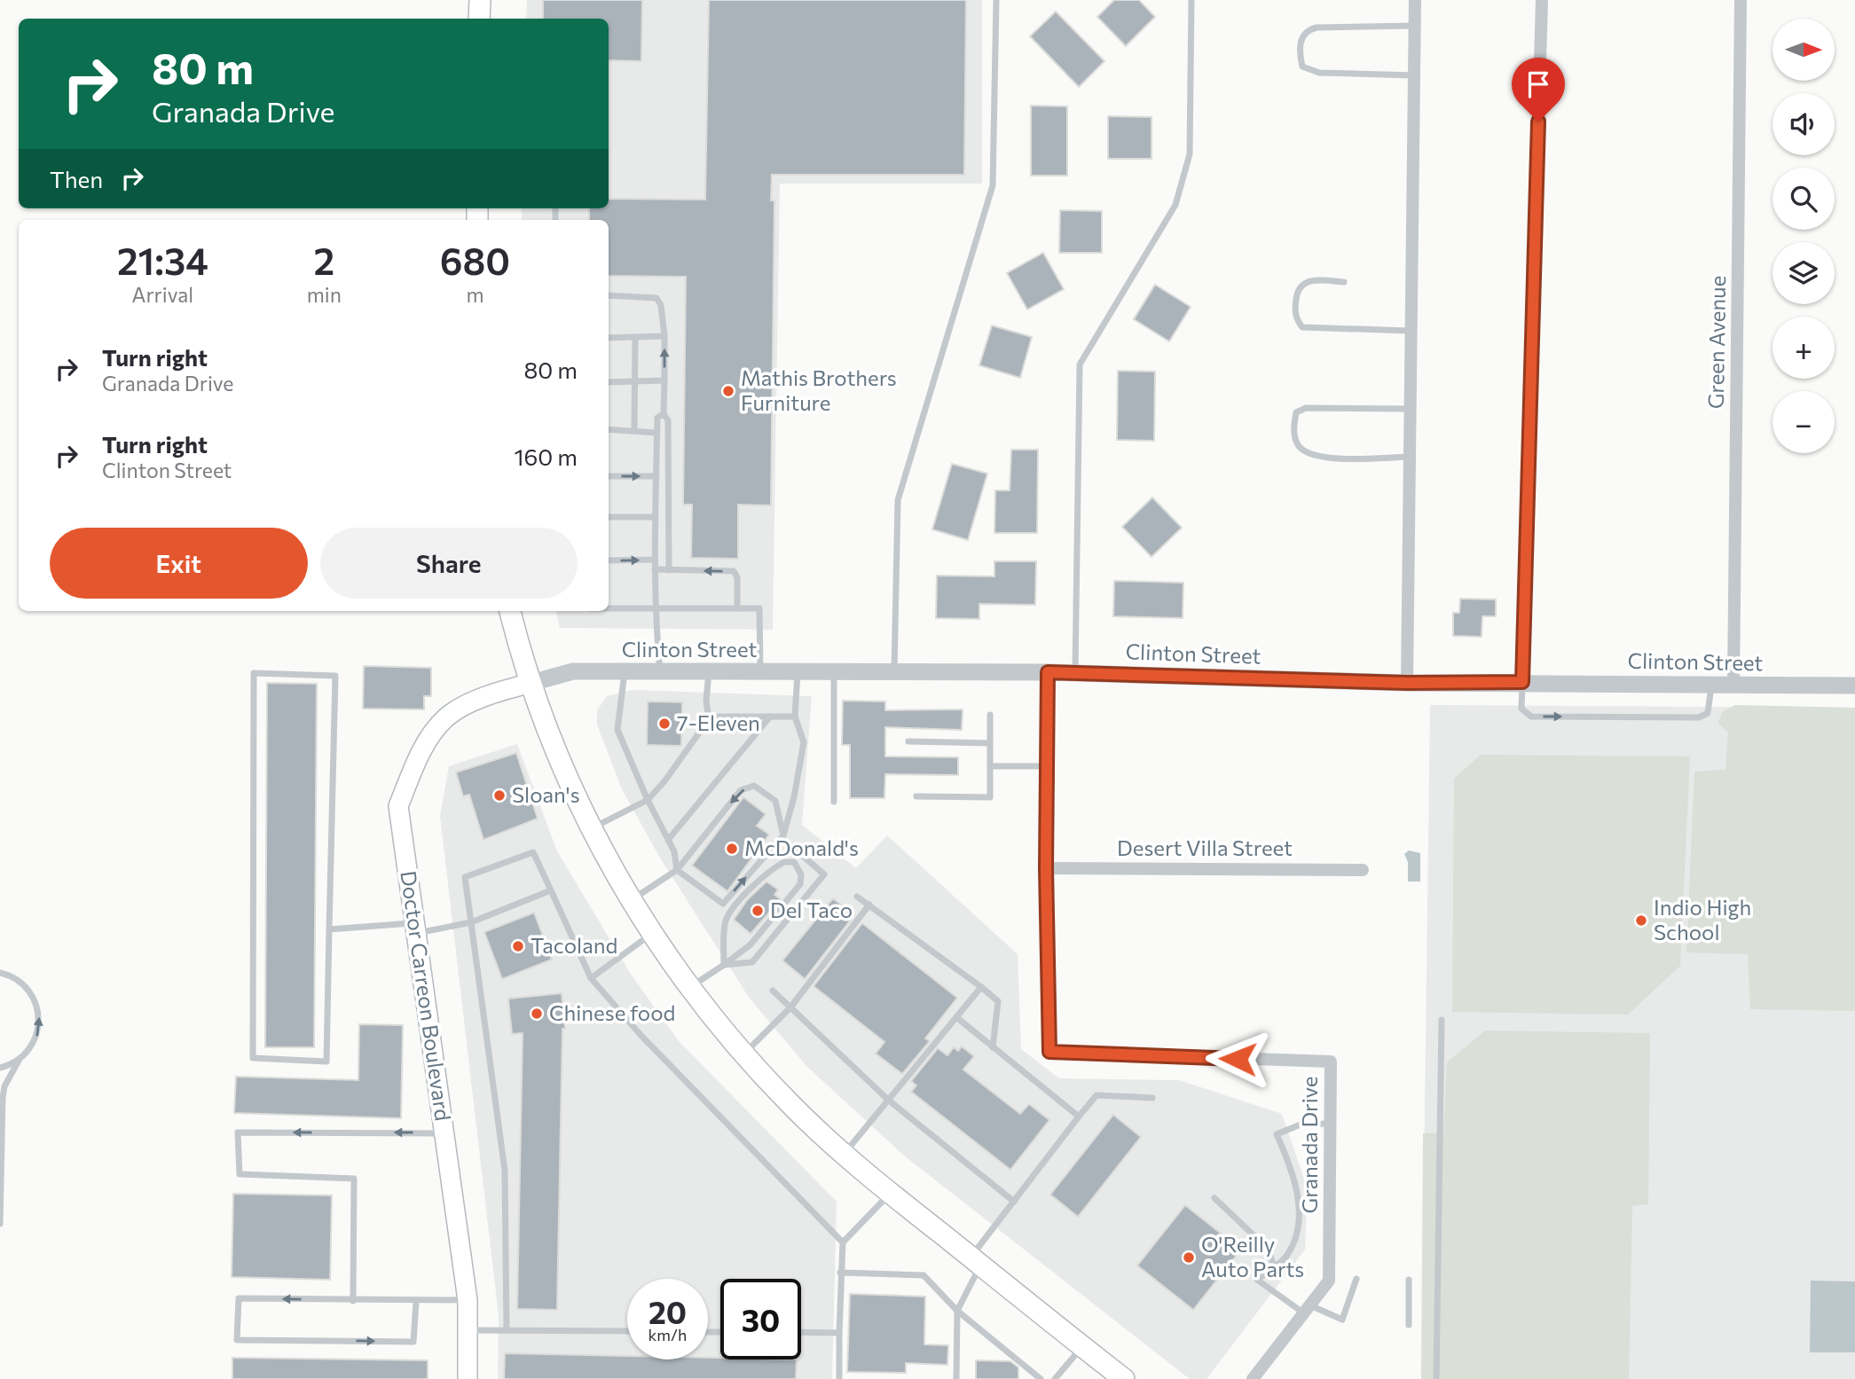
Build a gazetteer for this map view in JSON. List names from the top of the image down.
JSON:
{
  "streets": {
    "main road": ["Doctor Carreon Boulevard"],
    "street": [
      "Green Avenue",
      "Clinton Street",
      "Desert Villa Street",
      "Granada Drive"
    ]
  },
  "crossings": [
    ["Green Avenue", "Clinton Street"],
    ["Clinton Street", "Doctor Carreon Boulevard"],
    ["Clinton Street", "Granada Drive"],
    ["Desert Villa Street", "Granada Drive"]
  ],
  "places": [
    "Mathis Brothers Furniture",
    "7-Eleven",
    "Sloan's",
    "McDonald's",
    "Del Taco",
    "Indio High School",
    "Tacoland",
    "Chinese food",
    "O'Reilly Auto Parts"
  ],
  "north": "right",
  "page": {
    "map_buttons": ["+", "−"],
    "turn": ["80 m", "Granada Drive"],
    "then": "Then",
    "eta": [
      "21:34",
      "Arrival",
      "2",
      "min",
      "680",
      "m"
    ],
    "list": [
      {
        "name": "Turn right",
        "note": "Granada Drive",
        "value": "80 m"
      },
      {
        "name": "Turn right",
        "note": "Clinton Street",
        "value": "160 m"
      }
    ],
    "buttons": ["Exit", "Share"],
    "speed": "20 km/h",
    "limit": "30"
  }
}
